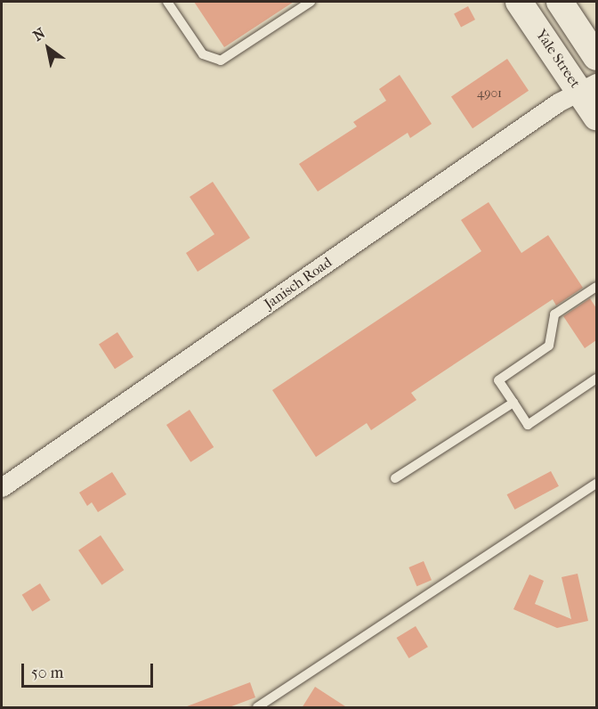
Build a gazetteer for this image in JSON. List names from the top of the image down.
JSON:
{
  "streets": {
    "main road": ["Yale Street"],
    "street": ["Janisch Road"]
  },
  "crossings": [
    ["Yale Street", "Janisch Road"]
  ],
  "house_numbers": ["4901"],
  "scale_bar": "50 m",
  "north": "top left"
}
